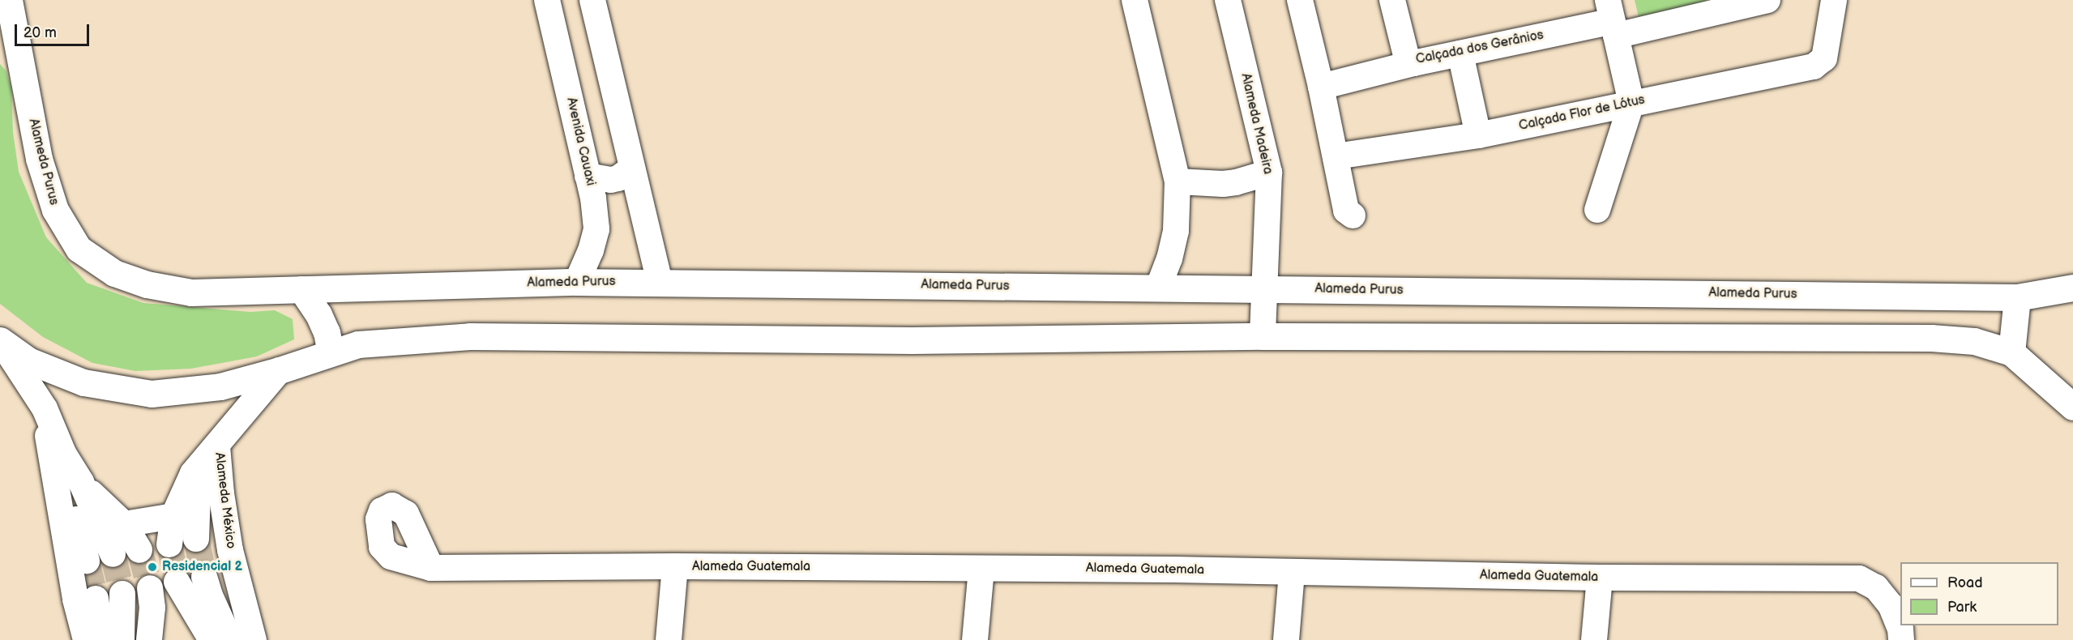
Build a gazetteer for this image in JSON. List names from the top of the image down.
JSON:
{
  "streets": {
    "main road": ["Alameda Purus"],
    "street": [
      "Calçada dos Gerânios",
      "Calçada Flor de Lótus",
      "Alameda Madeira",
      "Avenida Cauaxi",
      "Alameda México",
      "Alameda Guatemala"
    ]
  },
  "crossings": [
    ["Alameda Madeira", "Alameda Purus"],
    ["Avenida Cauaxi", "Alameda Purus"]
  ],
  "places": ["Residencial 2"],
  "legend": ["Road", "Park"],
  "scale_bar": "20 m"
}
